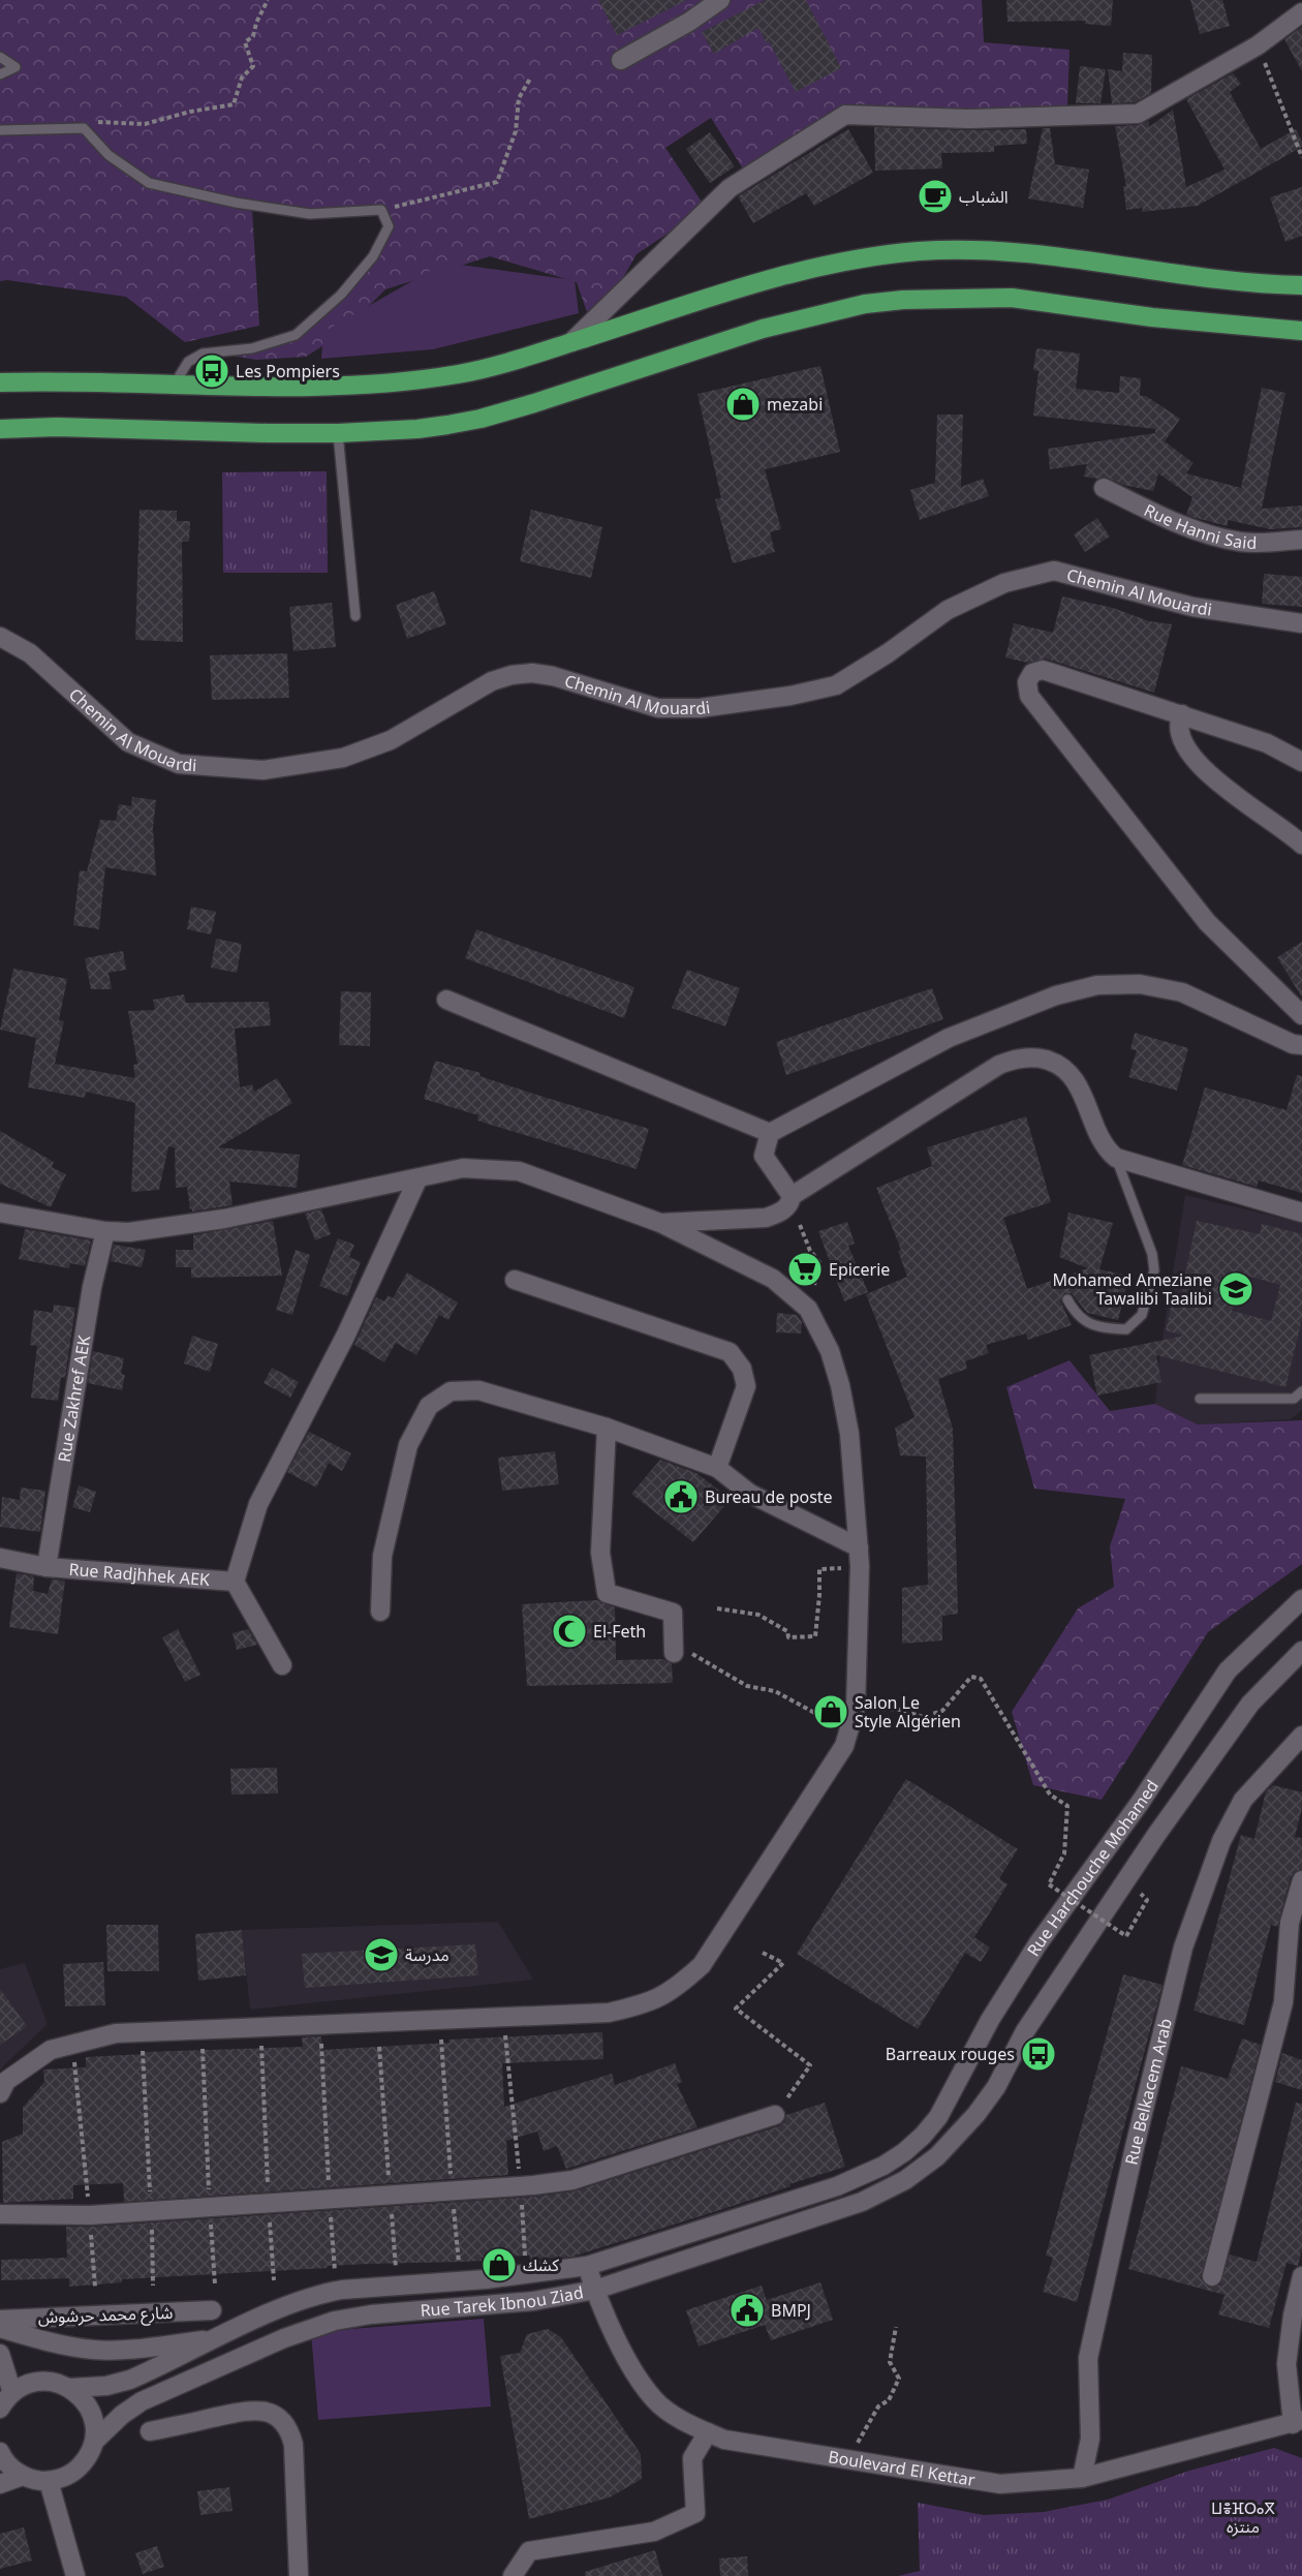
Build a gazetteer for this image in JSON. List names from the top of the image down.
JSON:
{
  "streets": {
    "street": [
      "Rue Hanni Said",
      "Chemin Al Mouardi",
      "Rue Zakhref AEK",
      "Rue Radjhhek AEK",
      "Rue Harchouche Mohamed",
      "Rue Belkacem Arab",
      "Rue Tarek Ibnou Ziad",
      "شارع محمد حرشوش",
      "Boulevard El Kettar"
    ]
  },
  "crossings": [
    ["Rue Zakhref AEK", "Rue Radjhhek AEK"],
    ["Rue Harchouche Mohamed", "Rue Tarek Ibnou Ziad"],
    ["Rue Belkacem Arab", "Boulevard El Kettar"],
    ["Rue Tarek Ibnou Ziad", "Boulevard El Kettar"]
  ],
  "parks": ["ⵡⴻⴼⵔⴰⴳ منتزه"],
  "places": {
    "cafe": ["الشباب"],
    "bus stop": ["Les Pompiers", "Barreaux rouges"],
    "shop": ["mezabi", "Salon Le Style Algérien", "كشك"],
    "supermarket": ["Epicerie"],
    "school or university": ["Mohamed Ameziane Tawalibi Taalibi", "مدرسة"],
    "public building": ["Bureau de poste", "BMPJ"],
    "mosque": ["El-Feth"]
  }
}
